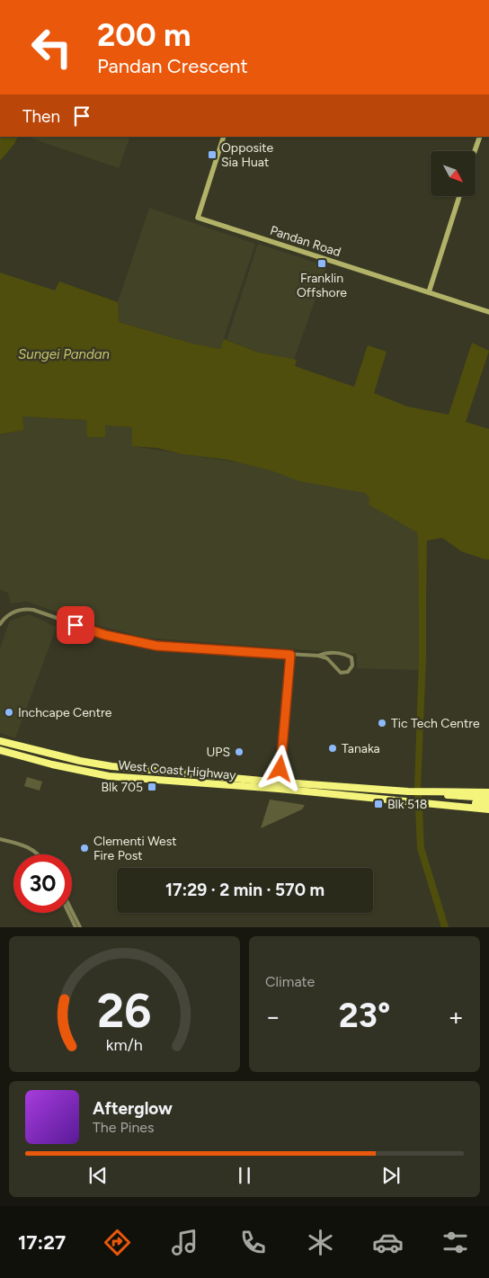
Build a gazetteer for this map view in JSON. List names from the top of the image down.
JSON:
{
  "streets": {
    "highway": ["West Coast Highway"],
    "street": ["Pandan Road"]
  },
  "water": ["Sungei Pandan"],
  "places": {
    "transit": [
      "Opposite Sia Huat",
      "Franklin Offshore",
      "Blk 705",
      "Blk 518"
    ],
    "other": [
      "Inchcape Centre",
      "Tic Tech Centre",
      "Tanaka",
      "UPS",
      "Clementi West Fire Post"
    ]
  },
  "north": "bottom right",
  "page": {
    "turn": ["200 m", "Pandan Crescent"],
    "then": "Then",
    "limit": "30",
    "trip": "17:29 · 2 min · 570 m",
    "tile": "Climate",
    "heat": ["−", "23°", "+"],
    "song": ["Afterglow", "The Pines"],
    "tabs": "17:27",
    "gauge": ["26", "km/h"]
  }
}
